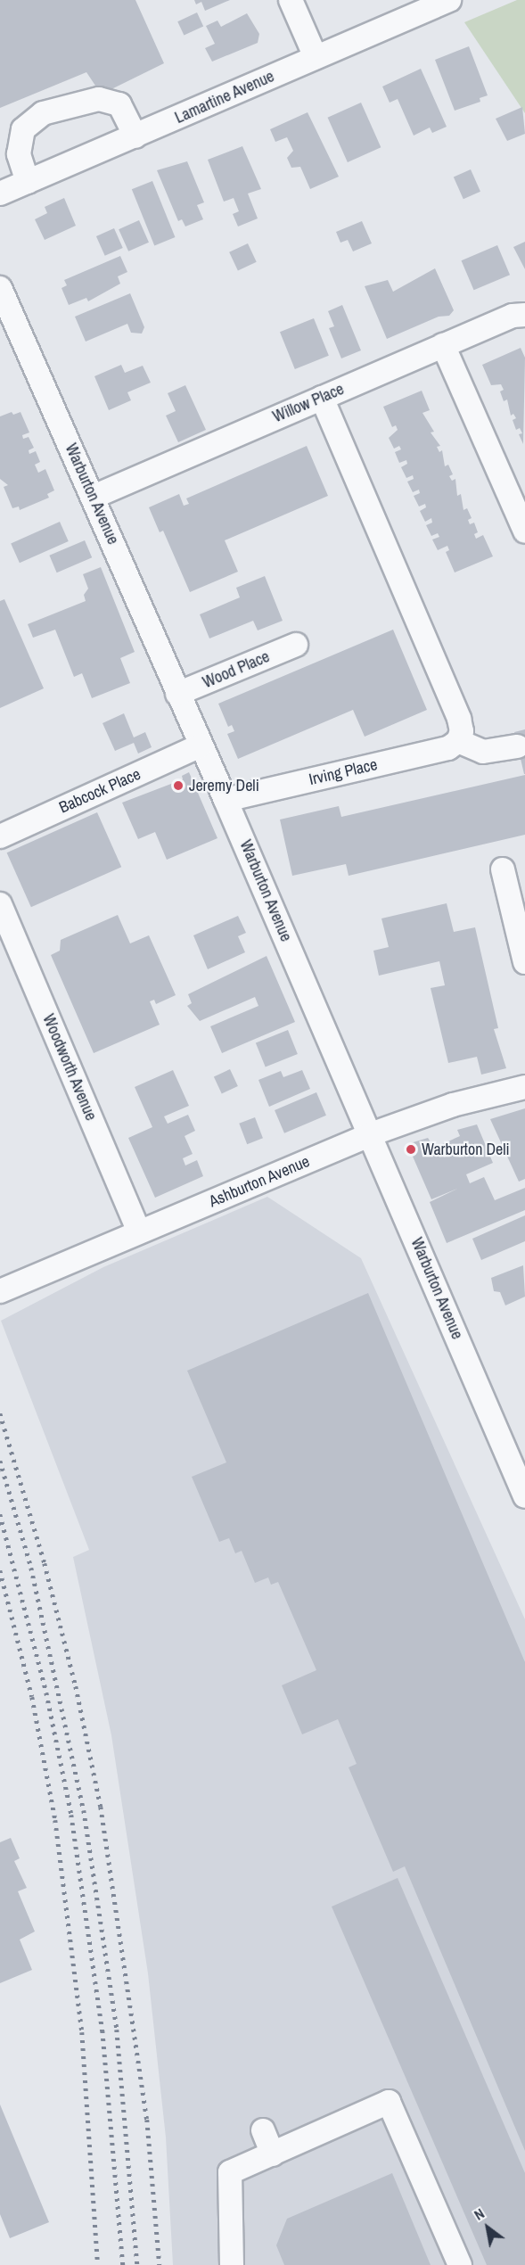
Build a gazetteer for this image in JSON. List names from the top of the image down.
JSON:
{
  "streets": {
    "street": [
      "Lamartine Avenue",
      "Willow Place",
      "Warburton Avenue",
      "Wood Place",
      "Irving Place",
      "Babcock Place",
      "Woodworth Avenue",
      "Ashburton Avenue"
    ]
  },
  "crossings": [
    ["Willow Place", "Warburton Avenue"],
    ["Warburton Avenue", "Wood Place"],
    ["Warburton Avenue", "Irving Place"],
    ["Warburton Avenue", "Babcock Place"],
    ["Warburton Avenue", "Ashburton Avenue"],
    ["Woodworth Avenue", "Ashburton Avenue"]
  ],
  "places": ["Jeremy Deli", "Warburton Deli"],
  "north": "top left"
}
